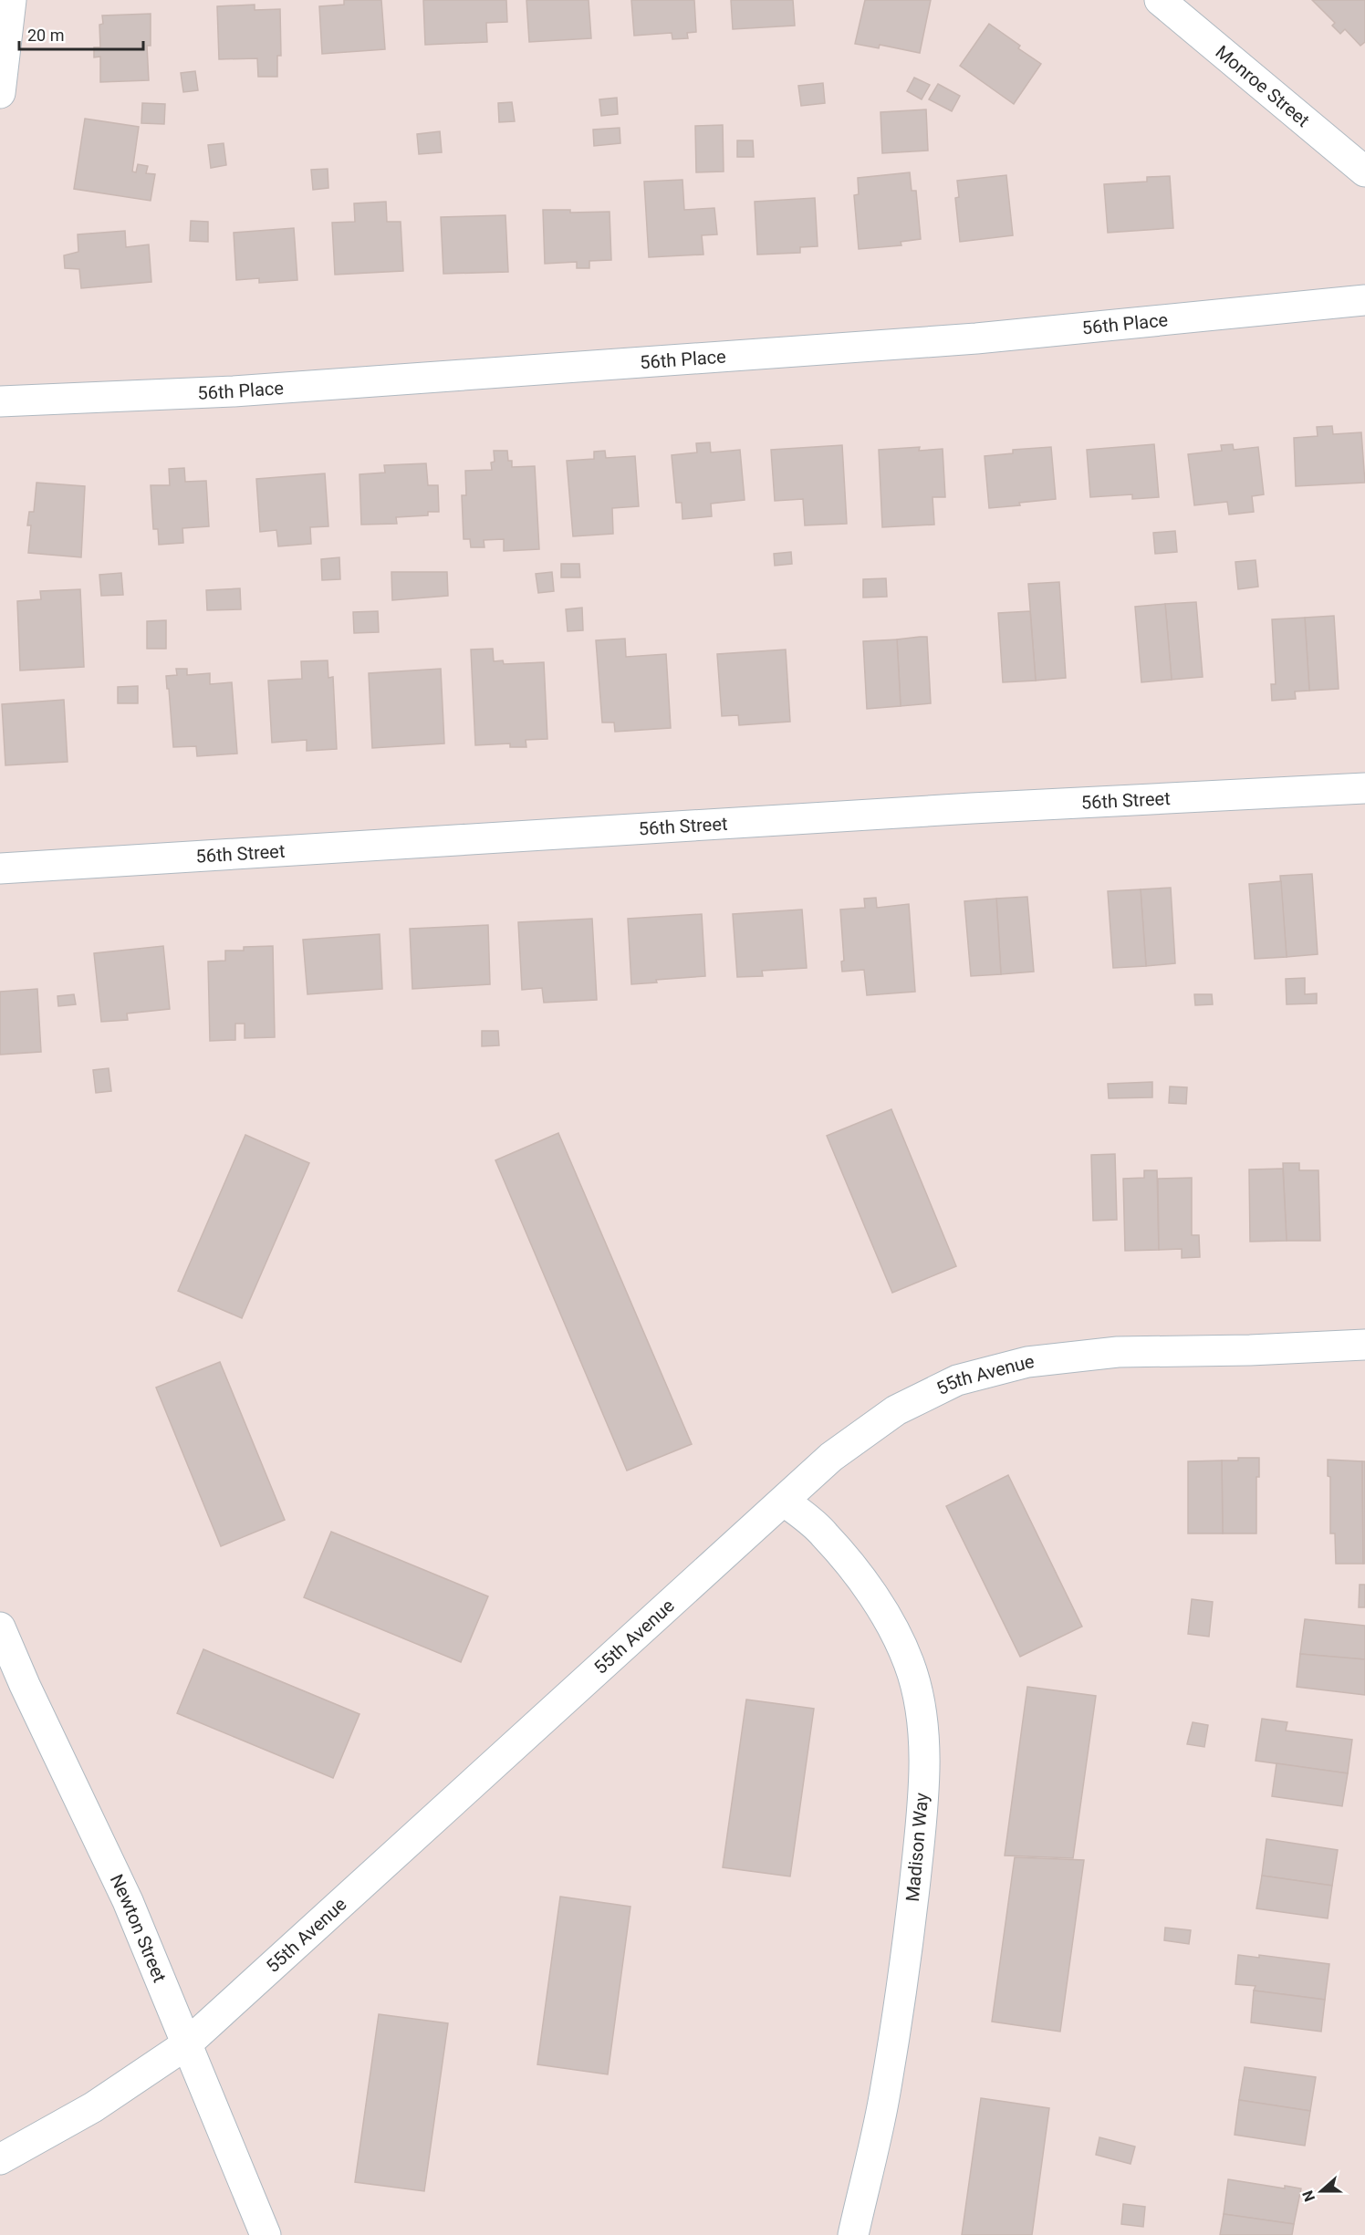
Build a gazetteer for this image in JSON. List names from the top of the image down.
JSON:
{
  "streets": {
    "street": [
      "Monroe Street",
      "56th Place",
      "56th Street",
      "55th Avenue",
      "Madison Way",
      "Newton Street"
    ]
  },
  "crossings": [
    ["55th Avenue", "Madison Way"],
    ["55th Avenue", "Newton Street"]
  ],
  "scale_bar": "20 m",
  "north": "left"
}
